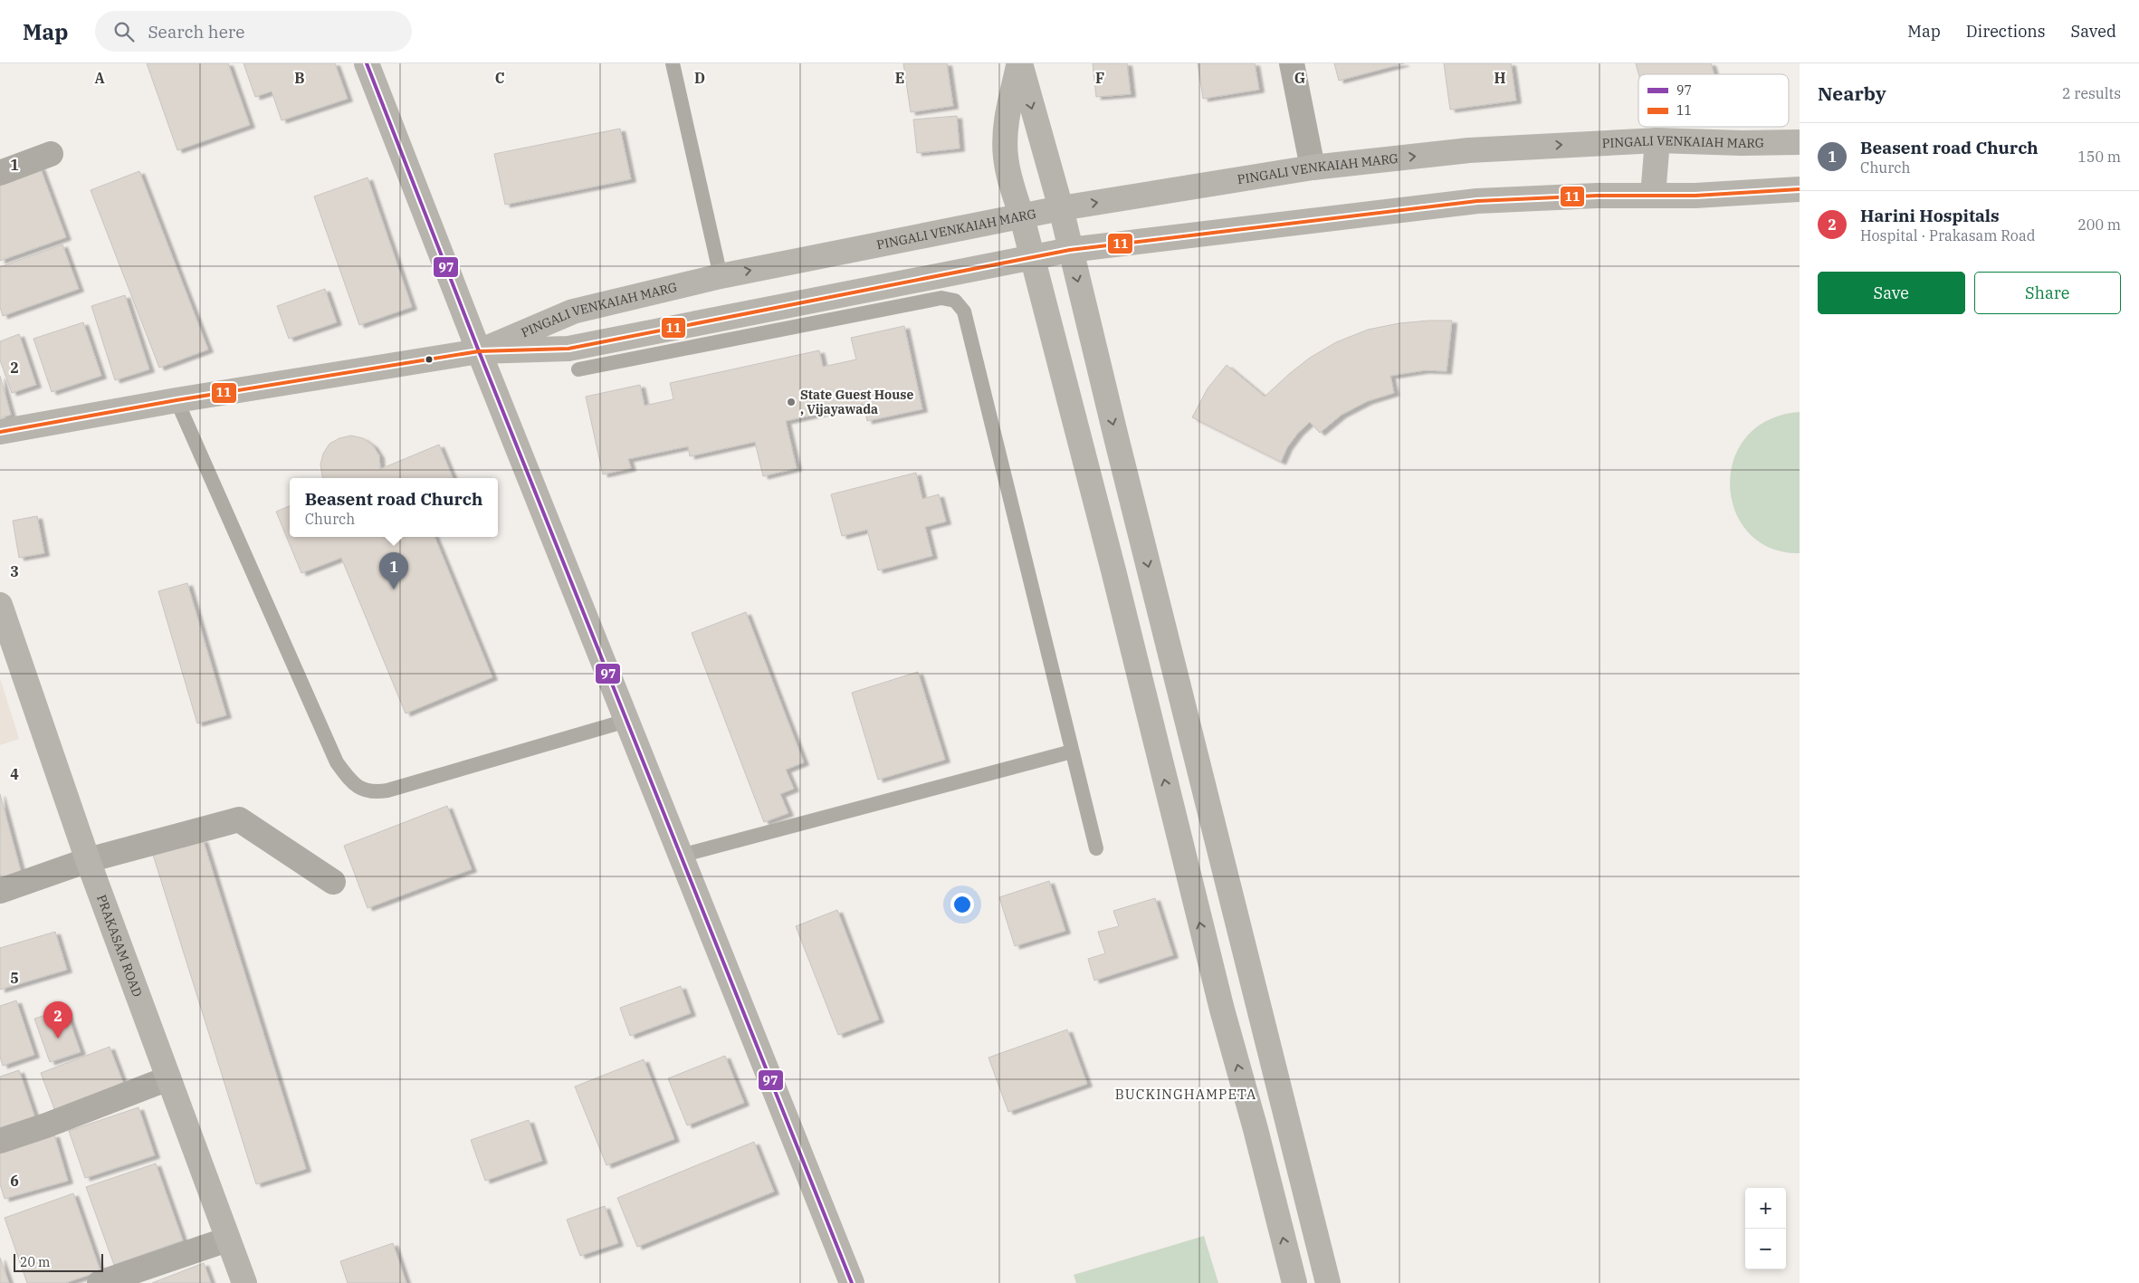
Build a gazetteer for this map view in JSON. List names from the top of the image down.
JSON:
{
  "streets": {
    "street": ["PINGALI VENKAIAH MARG", "PRAKASAM ROAD"]
  },
  "districts": ["BUCKINGHAMPETA"],
  "places": ["State Guest House , Vijayawada"],
  "lines": ["transit line 97", "transit line 11"],
  "legend": ["97", "11"],
  "scale_bar": "20 m",
  "page": {
    "header": "Map",
    "search": "Search here",
    "nav": ["Map", "Directions", "Saved"],
    "heading": ["Nearby", "2 results"],
    "list": [
      {
        "mark": "1",
        "name": "Beasent road Church",
        "note": "Church",
        "value": "150 m"
      },
      {
        "mark": "2",
        "name": "Harini Hospitals",
        "note": "Hospital · Prakasam Road",
        "value": "200 m"
      }
    ],
    "buttons": ["Save", "Share"],
    "popup": ["Beasent road Church", "Church"],
    "pins": ["1", "2"],
    "map_buttons": ["+", "−"],
    "scale": "20 m"
  },
  "grid": {
    "columns": [
      "A",
      "B",
      "C",
      "D",
      "E",
      "F",
      "G",
      "H"
    ],
    "rows": [
      "1",
      "2",
      "3",
      "4",
      "5",
      "6"
    ]
  }
}
